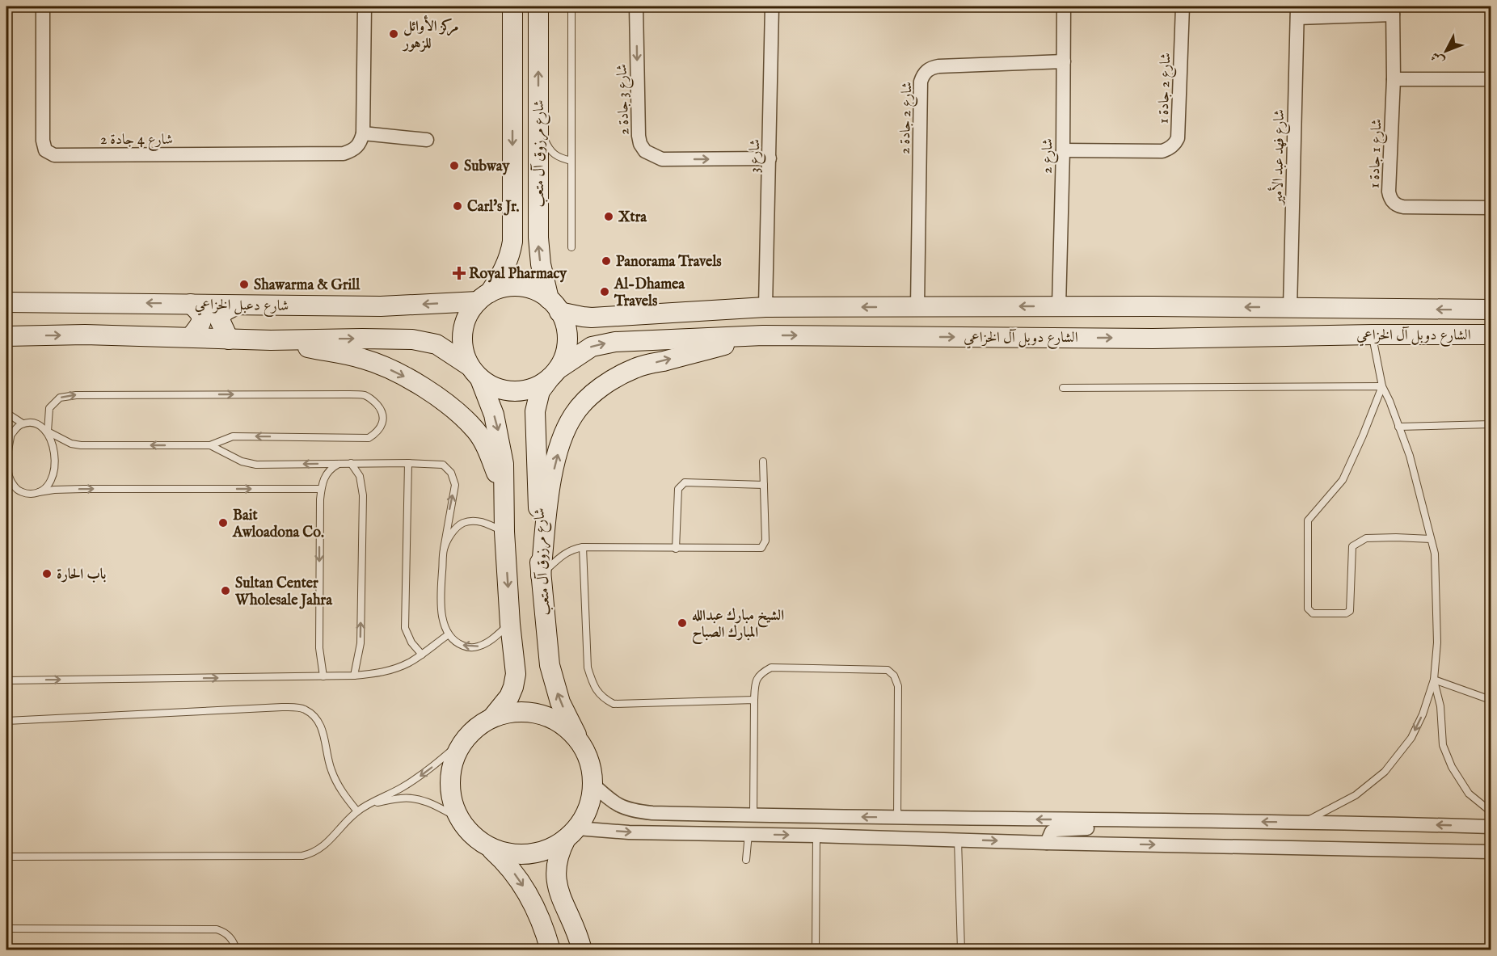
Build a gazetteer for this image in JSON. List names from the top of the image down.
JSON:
{
  "streets": {
    "main road": ["شارع مرزوق آل متعب", "شارع دعبل الخزاعي", "الشارع دوبل آل الخزاعي"],
    "street": [
      "شارع 2 جادة 1",
      "شارع 3 جادة 2",
      "شارع 2 جادة 2",
      "شارع 4 جادة 2",
      "شارع 1 جادة 1",
      "شارع 3",
      "شارع 2",
      "شارع فهد عبد الأمير"
    ]
  },
  "crossings": [
    ["شارع 2 جادة 1", "شارع 2"],
    ["شارع 3 جادة 2", "شارع 3"],
    ["شارع 2 جادة 2", "شارع 2"],
    ["شارع 2 جادة 2", "الشارع دوبل آل الخزاعي"],
    ["شارع مرزوق آل متعب", "شارع دعبل الخزاعي"],
    ["شارع مرزوق آل متعب", "الشارع دوبل آل الخزاعي"],
    ["شارع 3", "الشارع دوبل آل الخزاعي"],
    ["شارع 2", "الشارع دوبل آل الخزاعي"],
    ["شارع فهد عبد الأمير", "الشارع دوبل آل الخزاعي"],
    ["شارع دعبل الخزاعي", "الشارع دوبل آل الخزاعي"]
  ],
  "places": {
    "other": [
      "مركز الأوائل للزهور",
      "Subway",
      "Carl's Jr.",
      "Xtra",
      "Panorama Travels",
      "Shawarma & Grill",
      "Al-Dhamea Travels",
      "Bait Awloadona Co.",
      "باب الحارة",
      "Sultan Center Wholesale Jahra",
      "الشيخ مبارك عبدالله المبارك الصباح"
    ],
    "health": ["Royal Pharmacy"]
  },
  "north": "bottom left"
}
